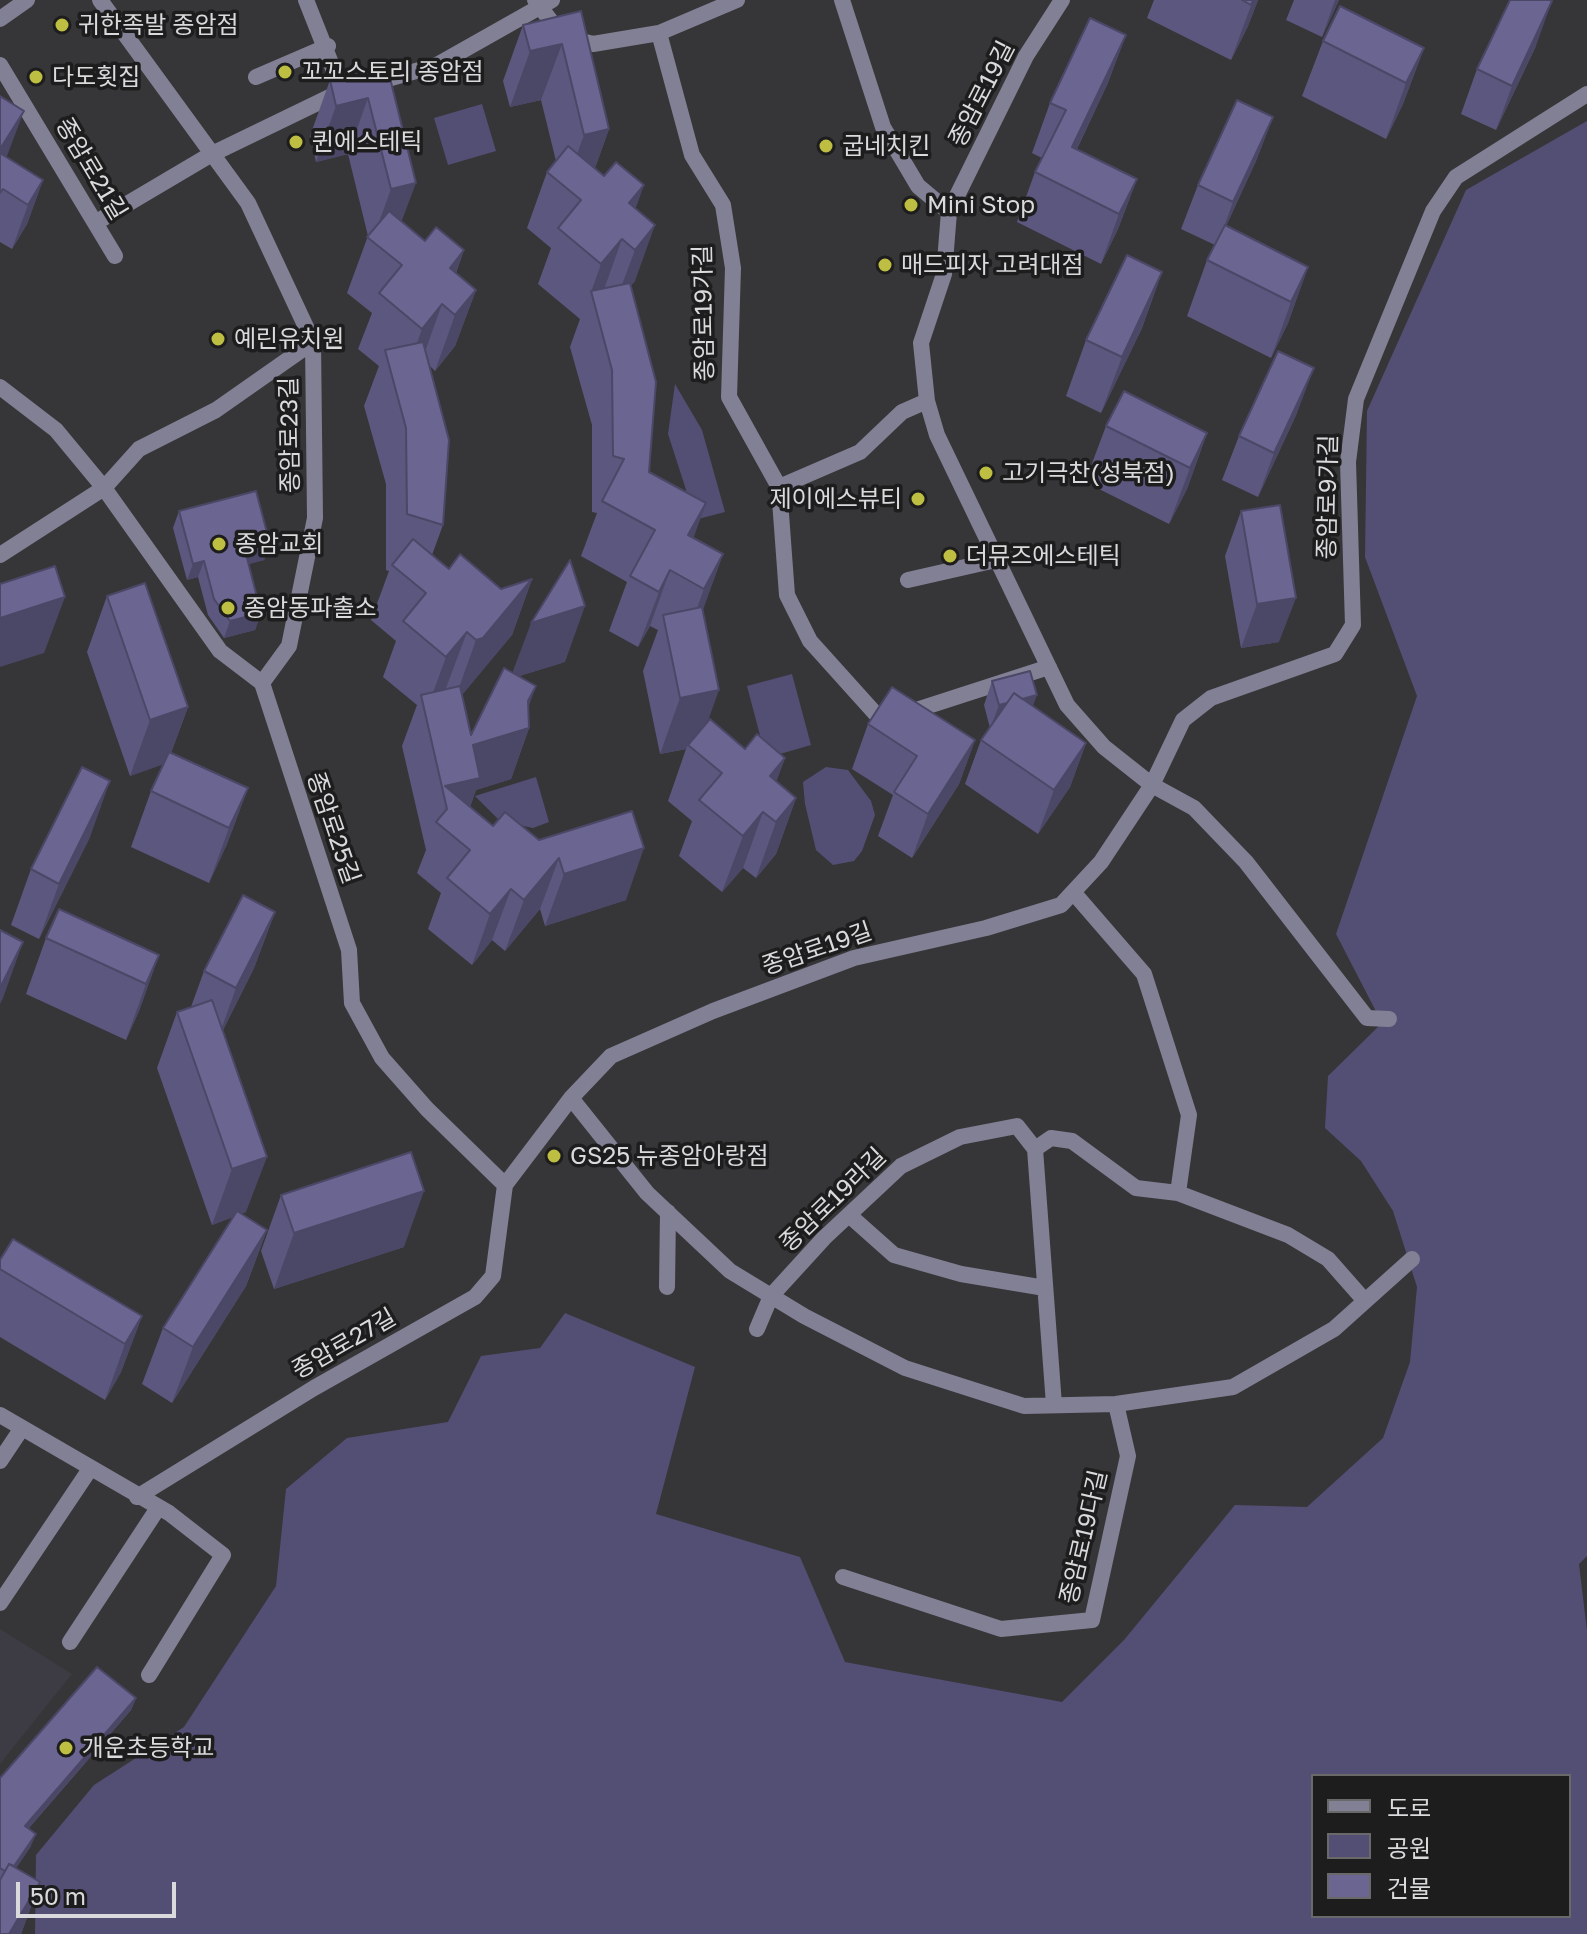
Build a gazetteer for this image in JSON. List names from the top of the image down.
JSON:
{
  "streets": {
    "street": [
      "종암로19길",
      "종암로21길",
      "종암로19가길",
      "종암로23길",
      "종암로9가길",
      "종암로25길",
      "종암로19라길",
      "종암로27길",
      "종암로19다길"
    ]
  },
  "crossings": [
    ["종암로19길", "종암로19가길"],
    ["종암로19길", "종암로9가길"],
    ["종암로19길", "종암로25길"],
    ["종암로19길", "종암로27길"],
    ["종암로23길", "종암로25길"],
    ["종암로25길", "종암로27길"]
  ],
  "places": [
    "귀한족발 종암점",
    "꼬꼬스토리 종암점",
    "다도횟집",
    "퀸에스테틱",
    "굽네치킨",
    "Mini Stop",
    "매드피자 고려대점",
    "예린유치원",
    "고기극찬(성북점)",
    "제이에스뷰티",
    "종암교회",
    "더뮤즈에스테틱",
    "종암동파출소",
    "GS25 뉴종암아랑점",
    "개운초등학교"
  ],
  "legend": ["도로", "공원", "건물"],
  "scale_bar": "50 m"
}
